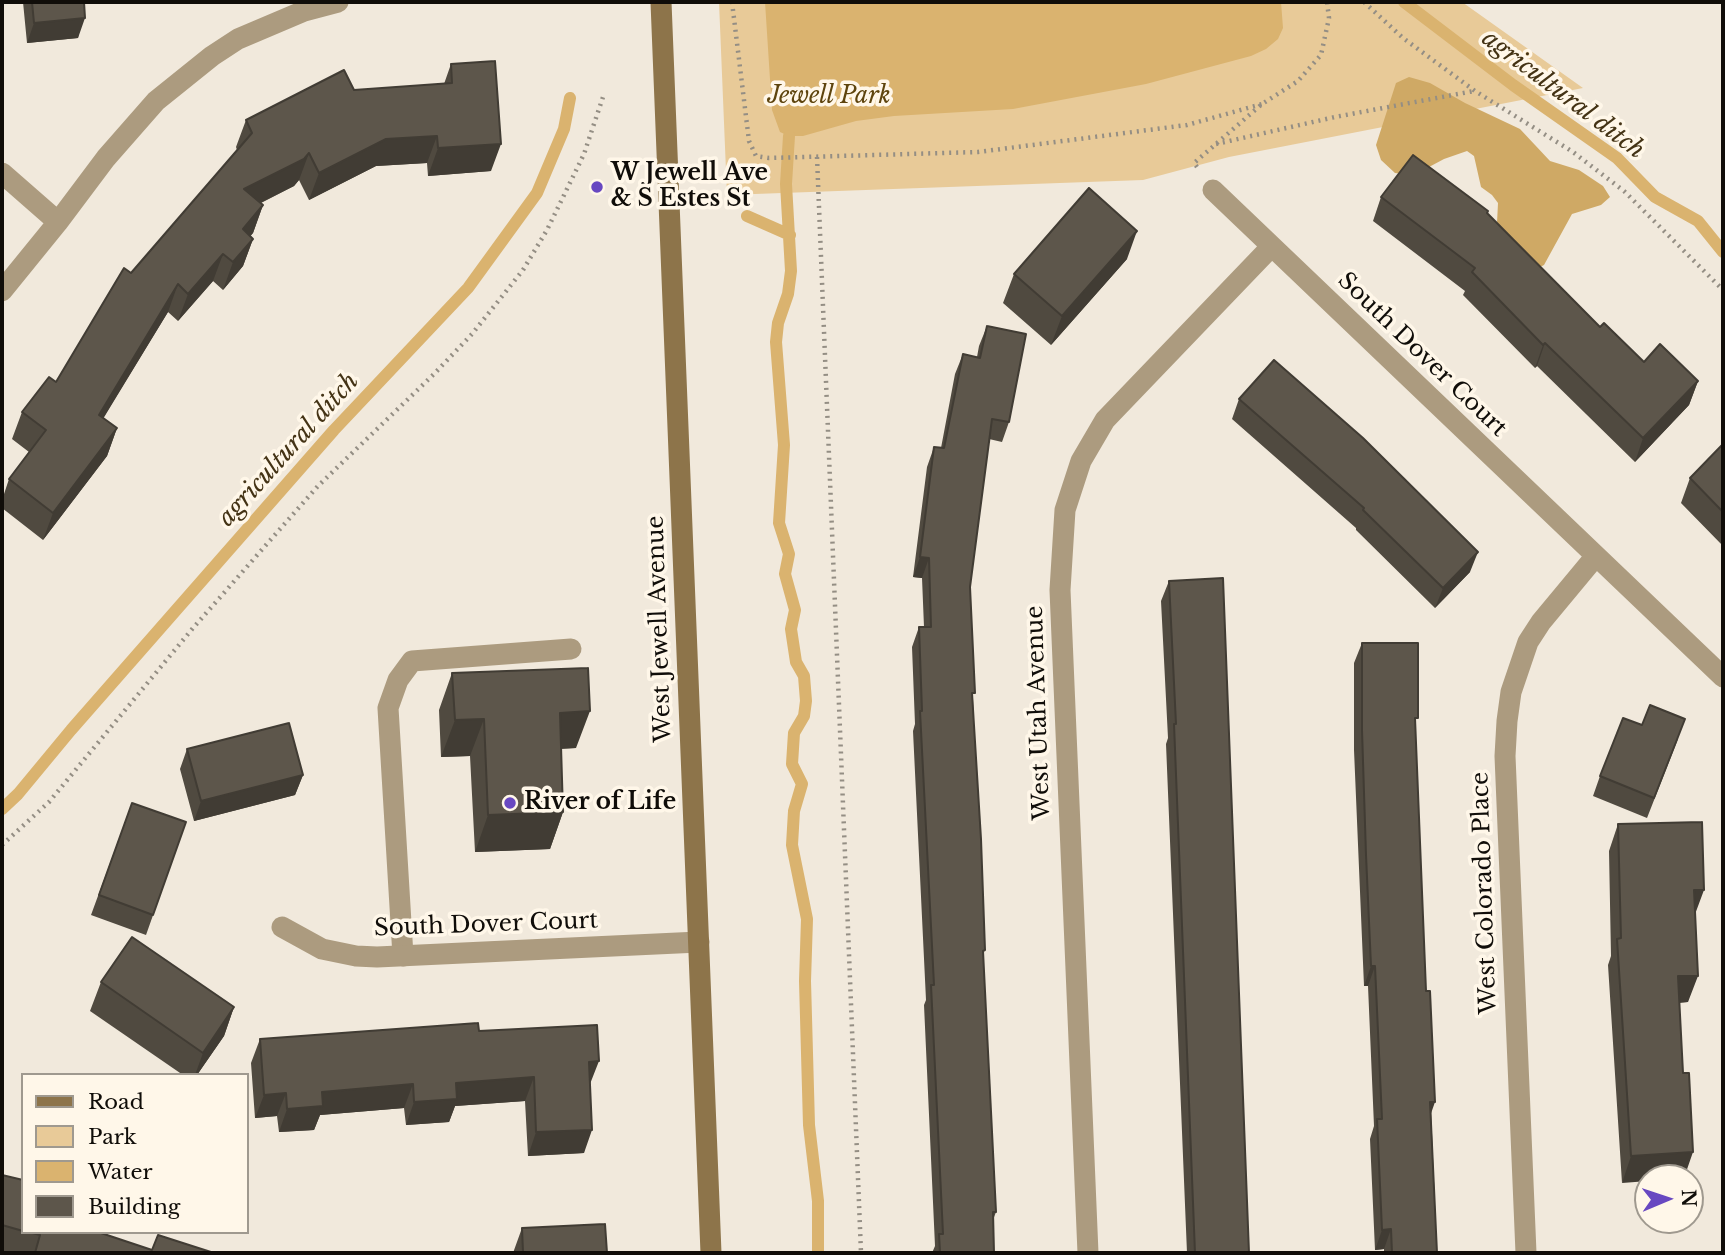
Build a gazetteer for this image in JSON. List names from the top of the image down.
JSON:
{
  "streets": {
    "main road": ["West Jewell Avenue"],
    "street": ["South Dover Court", "West Utah Avenue", "West Colorado Place"]
  },
  "crossings": [
    ["South Dover Court", "West Jewell Avenue"],
    ["South Dover Court", "West Utah Avenue"],
    ["South Dover Court", "West Colorado Place"]
  ],
  "water": ["agricultural ditch"],
  "parks": ["Jewell Park"],
  "places": ["W Jewell Ave & S Estes St", "River of Life"],
  "legend": [
    "Road",
    "Park",
    "Water",
    "Building"
  ],
  "north": "right"
}
